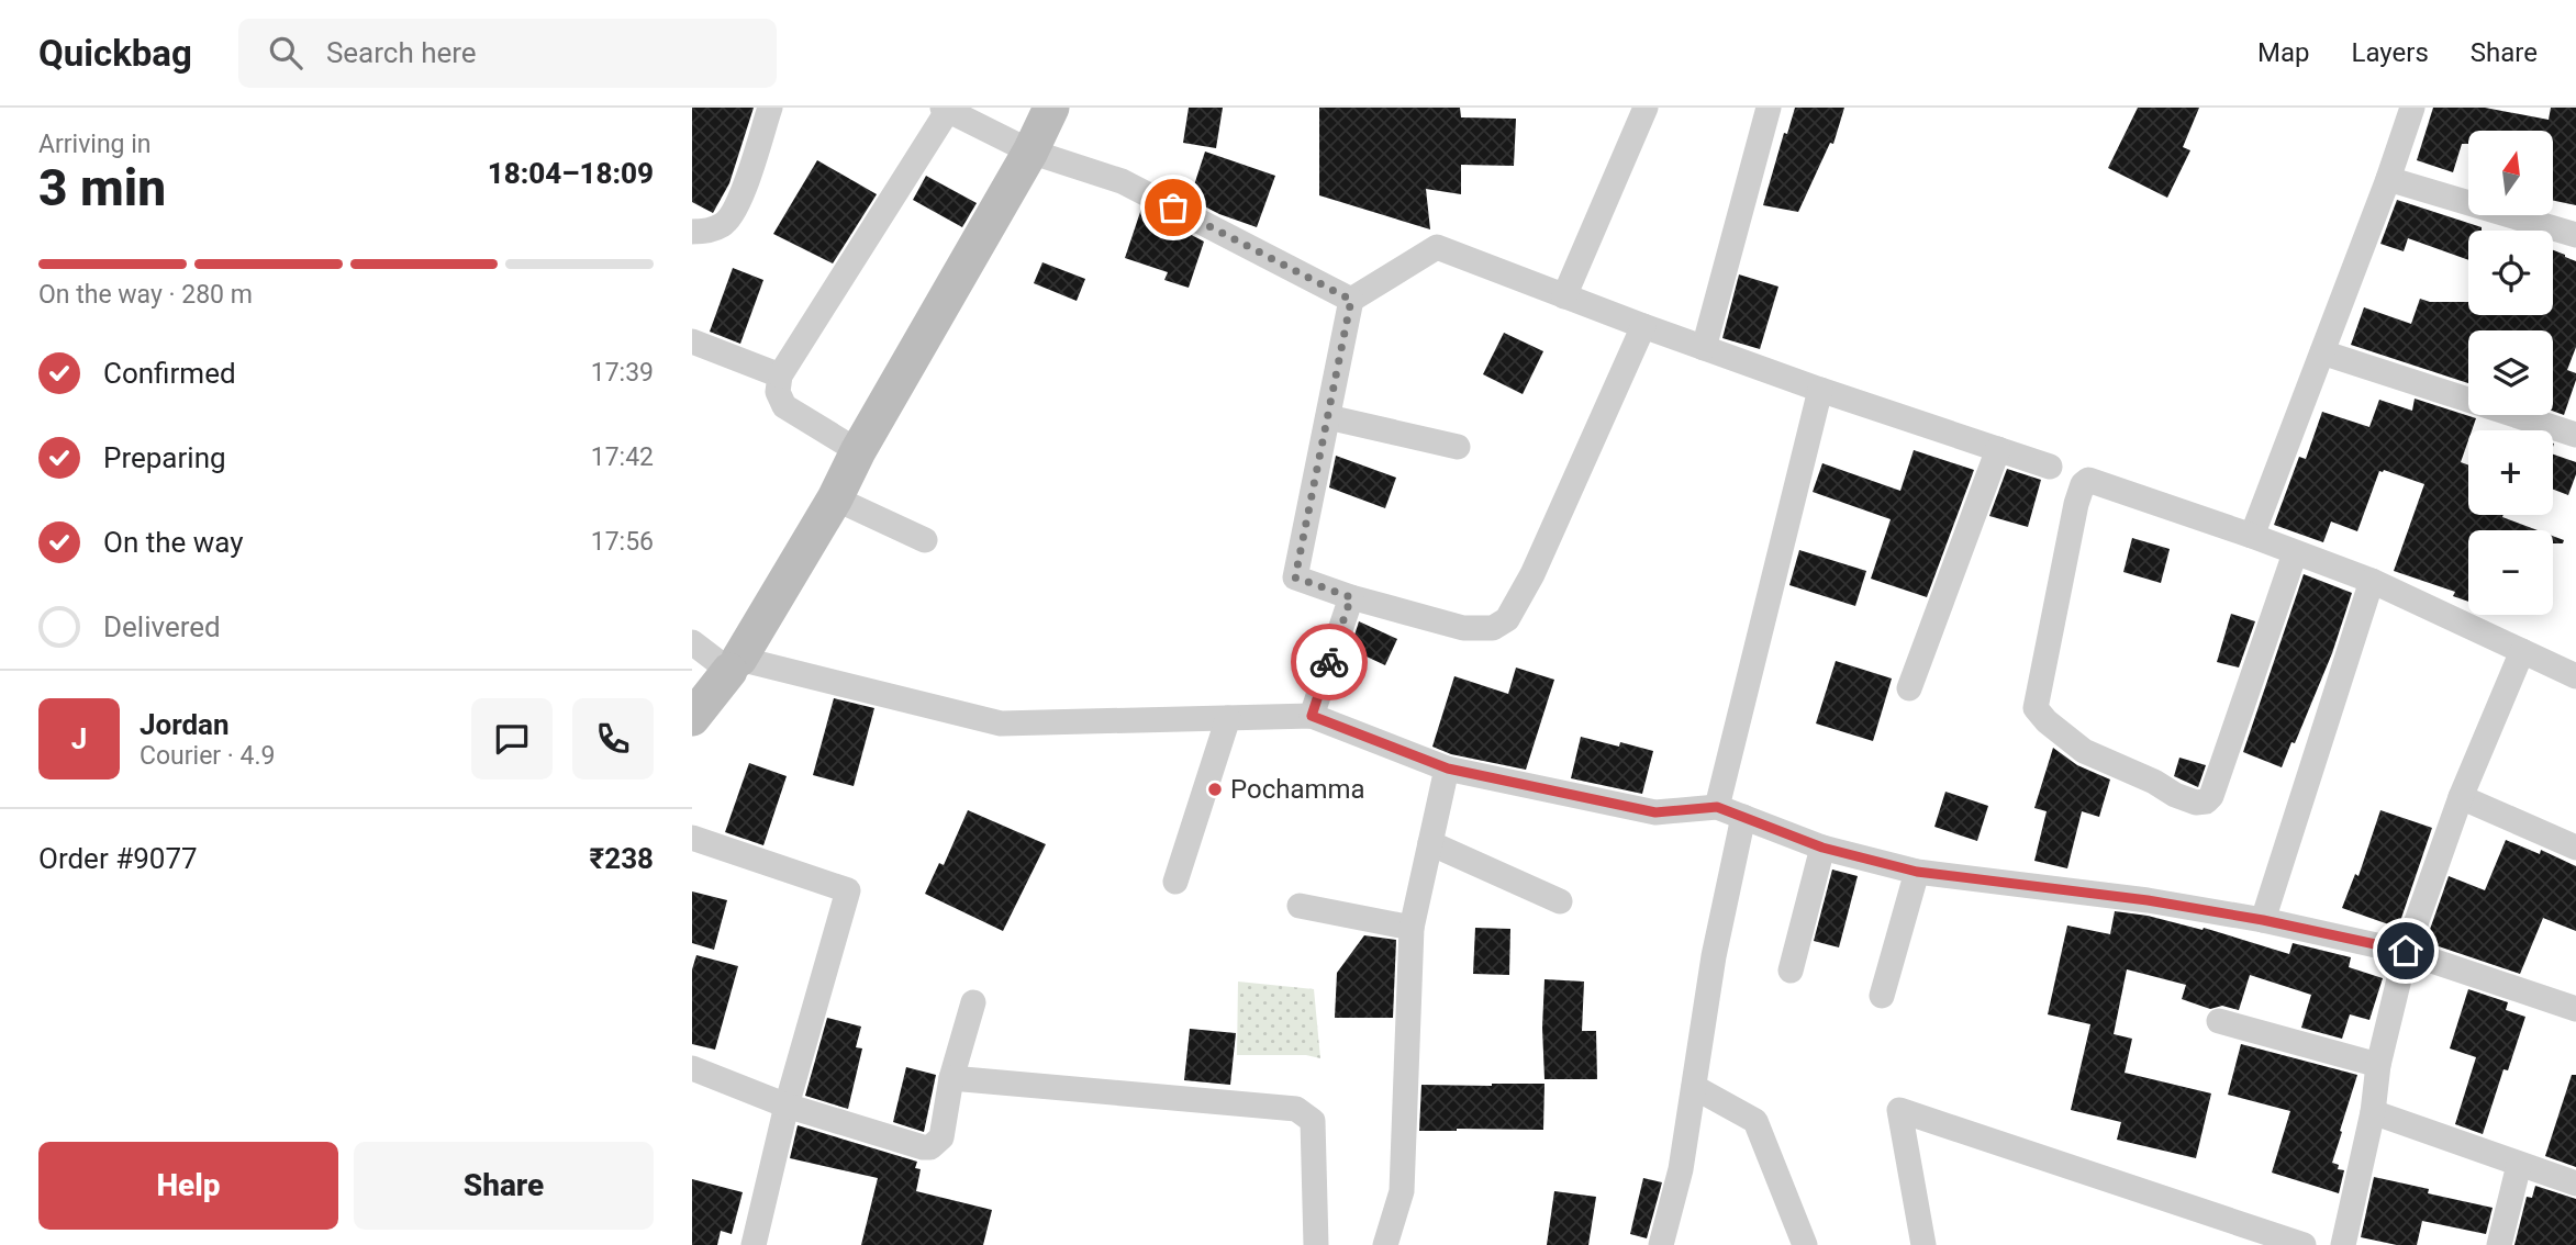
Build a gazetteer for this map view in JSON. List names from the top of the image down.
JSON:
{
  "places": ["Pochamma"],
  "north": "top",
  "page": {
    "header": "Quickbag",
    "search": "Search here",
    "nav": ["Map", "Layers", "Share"],
    "heading": ["3 min", "Arriving in", "18:04–18:09"],
    "panel": [
      "Jordan",
      "Courier · 4.9",
      "Order #9077",
      "₹238"
    ],
    "map_buttons": ["+", "−"],
    "bar": "On the way · 280 m",
    "list": [
      ["Confirmed", "17:39"],
      ["Preparing", "17:42"],
      ["On the way", "17:56"],
      "Delivered"
    ],
    "round": "J",
    "buttons": ["Help", "Share"]
  }
}
